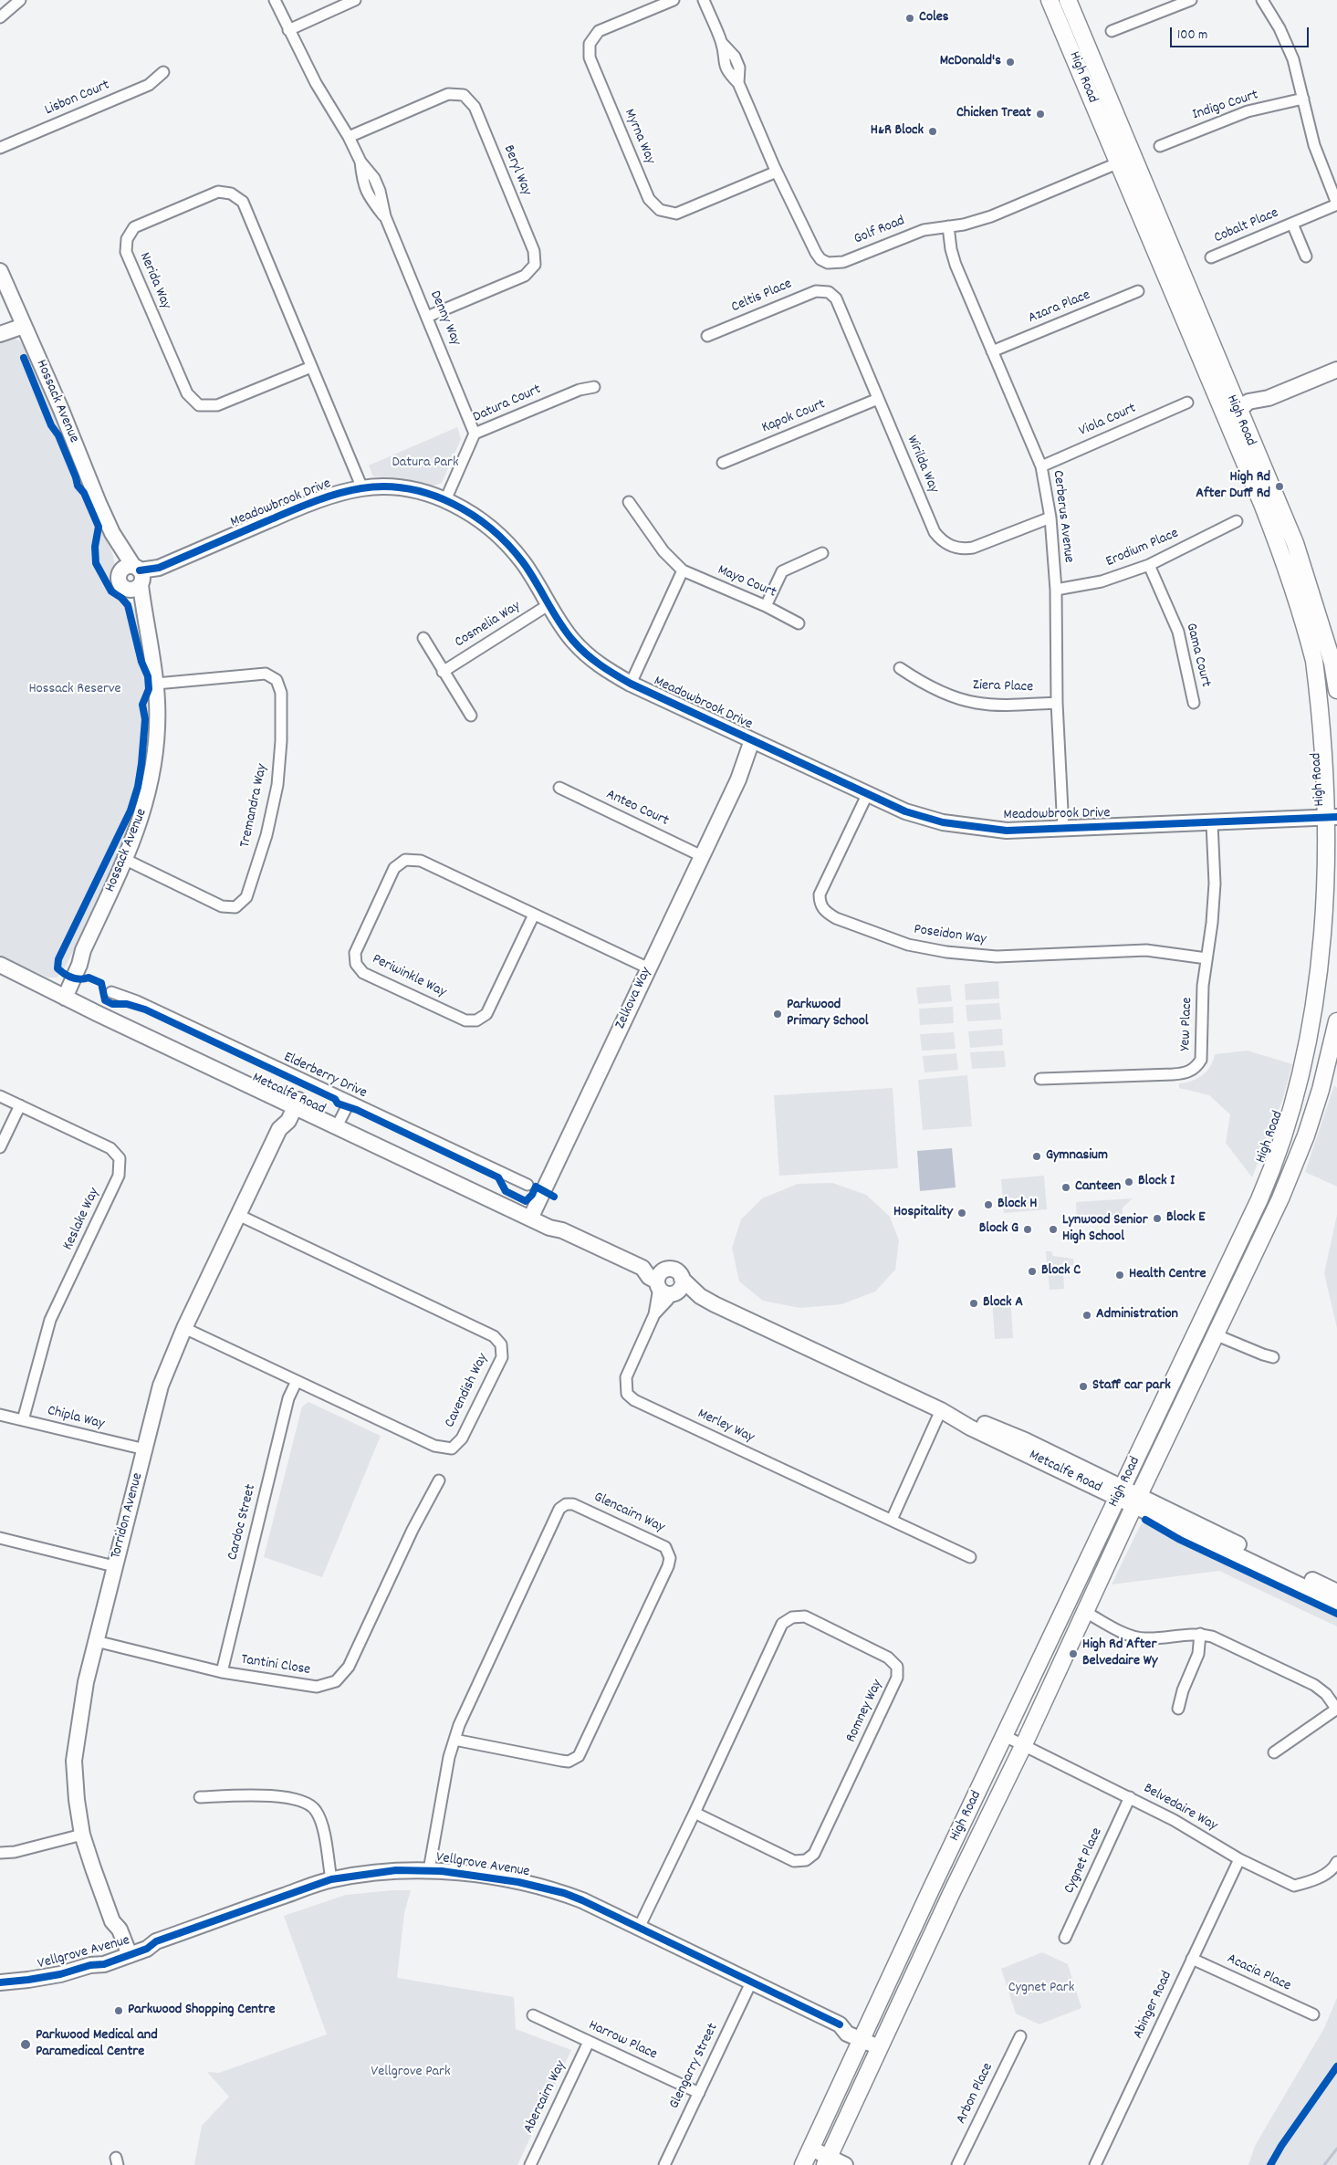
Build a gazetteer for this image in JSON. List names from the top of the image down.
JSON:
{
  "streets": {
    "main road": ["High Road"],
    "street": [
      "Lisbon Court",
      "Indigo Court",
      "Myrna Way",
      "Beryl Way",
      "Cobalt Place",
      "Golf Road",
      "Nerida Way",
      "Celtis Place",
      "Azara Place",
      "Denny Way",
      "Hossack Avenue",
      "Datura Court",
      "Kapok Court",
      "Viola Court",
      "Wirilda Way",
      "Meadowbrook Drive",
      "Cerberus Avenue",
      "Erodium Place",
      "Mayo Court",
      "Cosmelia Way",
      "Gama Court",
      "Ziera Place",
      "Tremandra Way",
      "Anteo Court",
      "Poseidon Way",
      "Periwinkle Way",
      "Zelkova Way",
      "Yew Place",
      "Elderberry Drive",
      "Metcalfe Road",
      "Keslake Way",
      "Cavendish Way",
      "Chipla Way",
      "Merley Way",
      "Glencairn Way",
      "Torridon Avenue",
      "Cardoc Street",
      "Tantini Close",
      "Romney Way",
      "Belvedaire Way",
      "Cygnet Place",
      "Vellgrove Avenue",
      "Acacia Place",
      "Abinger Road",
      "Harrow Place",
      "Glengarry Street",
      "Arbon Place",
      "Abercairn Way"
    ]
  },
  "crossings": [
    ["High Road", "Golf Road"],
    ["High Road", "Meadowbrook Drive"],
    ["High Road", "Metcalfe Road"],
    ["High Road", "Belvedaire Way"],
    ["High Road", "Vellgrove Avenue"],
    ["Myrna Way", "Golf Road"],
    ["Beryl Way", "Denny Way"],
    ["Golf Road", "Cerberus Avenue"],
    ["Nerida Way", "Meadowbrook Drive"],
    ["Celtis Place", "Wirilda Way"],
    ["Azara Place", "Cerberus Avenue"],
    ["Denny Way", "Datura Court"],
    ["Hossack Avenue", "Meadowbrook Drive"],
    ["Hossack Avenue", "Tremandra Way"],
    ["Hossack Avenue", "Metcalfe Road"],
    ["Datura Court", "Meadowbrook Drive"],
    ["Kapok Court", "Wirilda Way"],
    ["Viola Court", "Cerberus Avenue"],
    ["Wirilda Way", "Cerberus Avenue"],
    ["Meadowbrook Drive", "Cerberus Avenue"],
    ["Meadowbrook Drive", "Cosmelia Way"],
    ["Meadowbrook Drive", "Poseidon Way"],
    ["Meadowbrook Drive", "Zelkova Way"],
    ["Meadowbrook Drive", "Yew Place"],
    ["Cerberus Avenue", "Erodium Place"],
    ["Cerberus Avenue", "Ziera Place"],
    ["Erodium Place", "Gama Court"],
    ["Anteo Court", "Zelkova Way"],
    ["Poseidon Way", "Yew Place"],
    ["Periwinkle Way", "Zelkova Way"],
    ["Zelkova Way", "Metcalfe Road"],
    ["Elderberry Drive", "Metcalfe Road"],
    ["Metcalfe Road", "Merley Way"],
    ["Metcalfe Road", "Torridon Avenue"],
    ["Keslake Way", "Chipla Way"],
    ["Cavendish Way", "Torridon Avenue"],
    ["Cavendish Way", "Cardoc Street"],
    ["Chipla Way", "Torridon Avenue"],
    ["Glencairn Way", "Vellgrove Avenue"],
    ["Torridon Avenue", "Tantini Close"],
    ["Torridon Avenue", "Vellgrove Avenue"],
    ["Cardoc Street", "Tantini Close"],
    ["Romney Way", "Vellgrove Avenue"],
    ["Belvedaire Way", "Cygnet Place"],
    ["Belvedaire Way", "Abinger Road"],
    ["Vellgrove Avenue", "Glengarry Street"],
    ["Acacia Place", "Abinger Road"],
    ["Harrow Place", "Glengarry Street"],
    ["Harrow Place", "Abercairn Way"]
  ],
  "parks": [
    "Datura Park",
    "Hossack Reserve",
    "Cygnet Park",
    "Vellgrove Park"
  ],
  "places": [
    "Coles",
    "McDonald's",
    "Chicken Treat",
    "H&R Block",
    "High Rd After Duff Rd",
    "Parkwood Primary School",
    "Gymnasium",
    "Block I",
    "Canteen",
    "Block H",
    "Hospitality",
    "Block E",
    "Block G",
    "Lynwood Senior High School",
    "Block C",
    "Health Centre",
    "Block A",
    "Administration",
    "Staff car park",
    "High Rd After Belvedaire Wy",
    "Parkwood Shopping Centre",
    "Parkwood Medical and Paramedical Centre"
  ],
  "scale_bar": "100 m"
}
